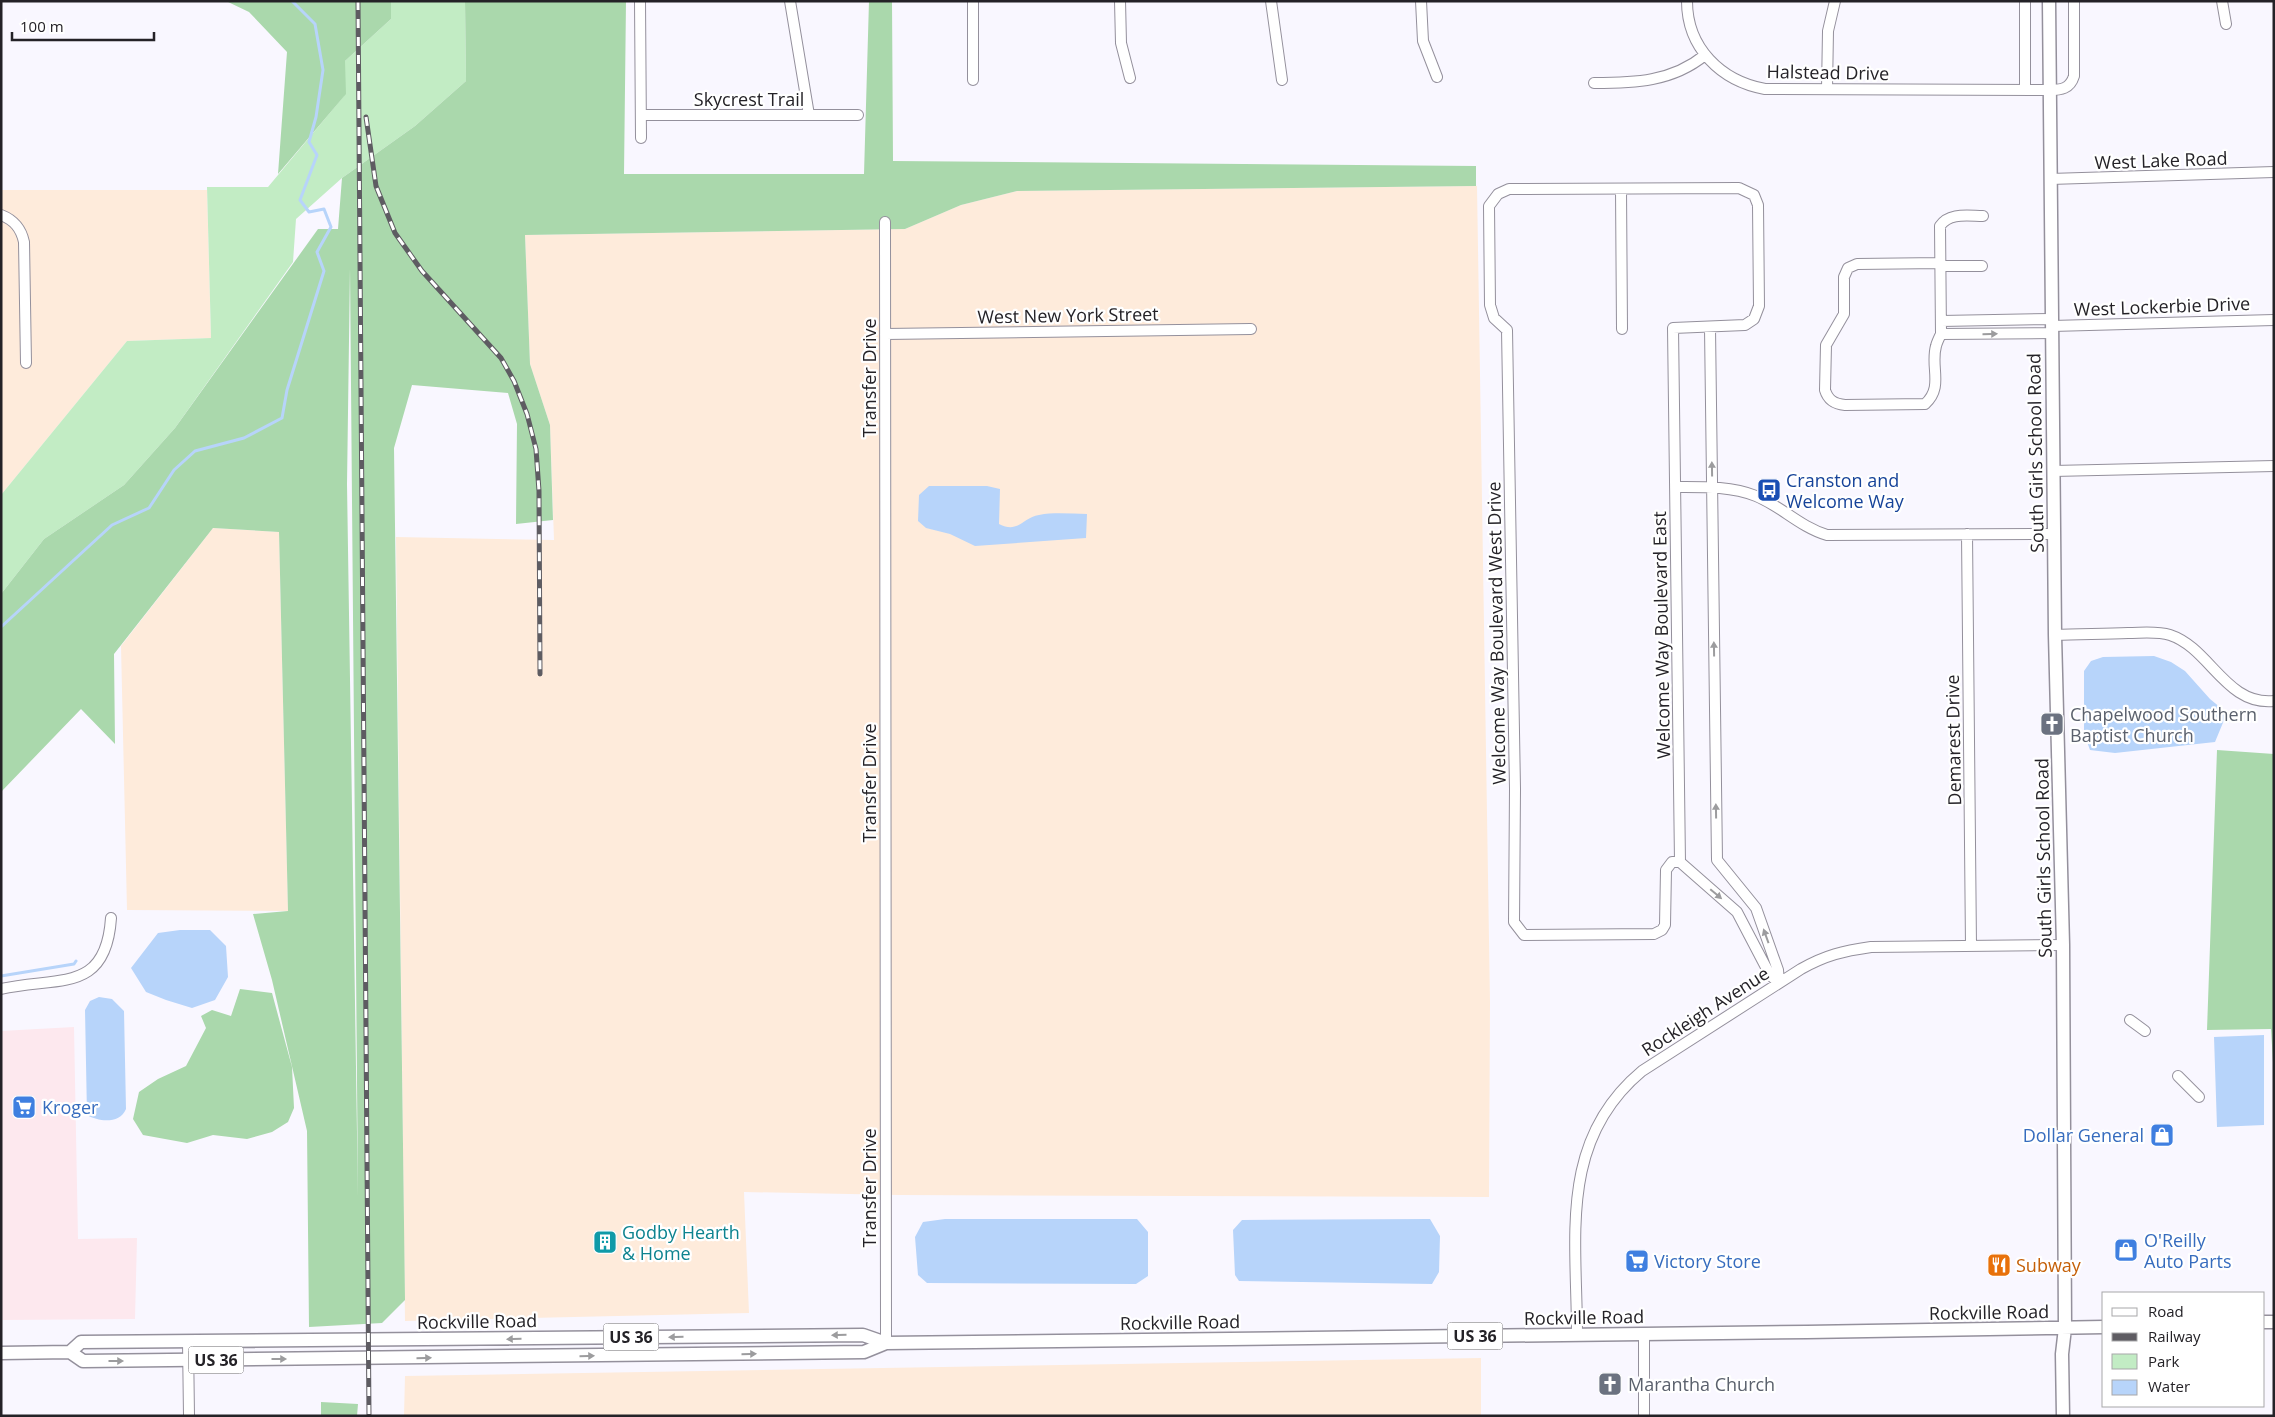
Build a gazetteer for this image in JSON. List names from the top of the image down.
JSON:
{
  "streets": {
    "main road": ["South Girls School Road", "Rockville Road", "US 36"],
    "street": [
      "Halstead Drive",
      "Skycrest Trail",
      "West Lake Road",
      "West Lockerbie Drive",
      "West New York Street",
      "Transfer Drive",
      "Welcome Way Boulevard West Drive",
      "Welcome Way Boulevard East",
      "Demarest Drive",
      "Rockleigh Avenue"
    ]
  },
  "crossings": [
    ["Halstead Drive", "South Girls School Road"],
    ["West Lake Road", "South Girls School Road"],
    ["West Lockerbie Drive", "South Girls School Road"],
    ["West New York Street", "Transfer Drive"],
    ["Transfer Drive", "Rockville Road"],
    ["South Girls School Road", "Rockleigh Avenue"],
    ["South Girls School Road", "Rockville Road"],
    ["Welcome Way Boulevard West Drive", "Welcome Way Boulevard East"],
    ["Demarest Drive", "Rockleigh Avenue"],
    ["Rockleigh Avenue", "Rockville Road"]
  ],
  "places": {
    "bus stop": ["Cranston and Welcome Way"],
    "church": ["Chapelwood Southern Baptist Church", "Marantha Church"],
    "supermarket": ["Kroger", "Victory Store"],
    "shop": ["Dollar General", "O'Reilly Auto Parts"],
    "building": ["Godby Hearth & Home"],
    "restaurant": ["Subway"]
  },
  "legend": [
    "Road",
    "Railway",
    "Park",
    "Water"
  ],
  "scale_bar": "100 m"
}
